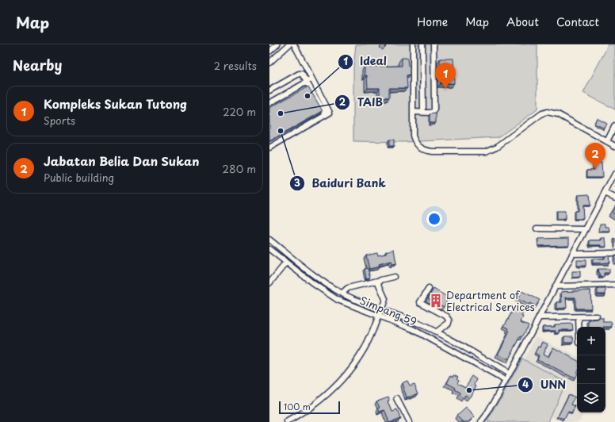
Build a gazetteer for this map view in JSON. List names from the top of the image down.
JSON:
{
  "streets": {
    "street": ["Simpang 59"]
  },
  "places": {
    "other": [
      "Ideal",
      "TAIB",
      "Baiduri Bank",
      "UNN"
    ],
    "building": ["Department of Electrical Services"]
  },
  "scale_bar": "100 m",
  "page": {
    "header": "Map",
    "nav": [
      "Home",
      "Map",
      "About",
      "Contact"
    ],
    "heading": ["Nearby", "2 results"],
    "pins": ["1", "2"],
    "list": [
      {
        "mark": "1",
        "name": "Kompleks Sukan Tutong",
        "note": "Sports",
        "value": "220 m"
      },
      {
        "mark": "2",
        "name": "Jabatan Belia Dan Sukan",
        "note": "Public building",
        "value": "280 m"
      }
    ],
    "map_buttons": ["+", "−"],
    "scale": "100 m"
  }
}
